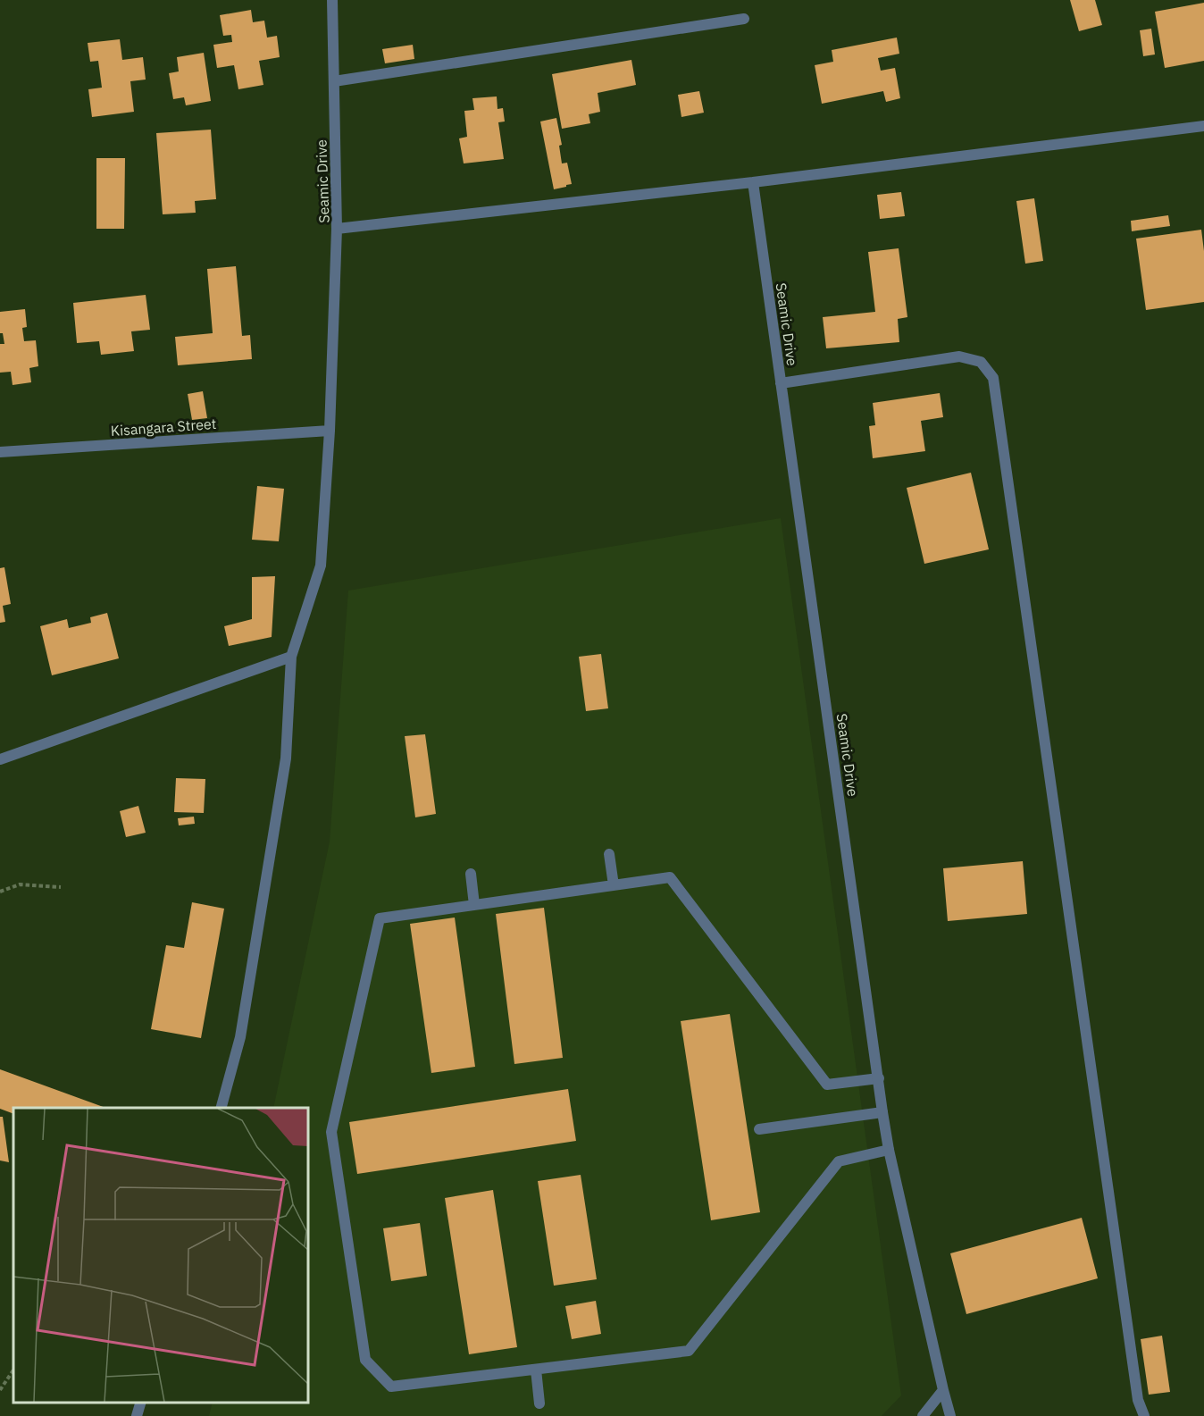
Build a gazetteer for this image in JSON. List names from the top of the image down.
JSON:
{
  "streets": {
    "street": ["Seamic Drive", "Kisangara Street"]
  }
}
